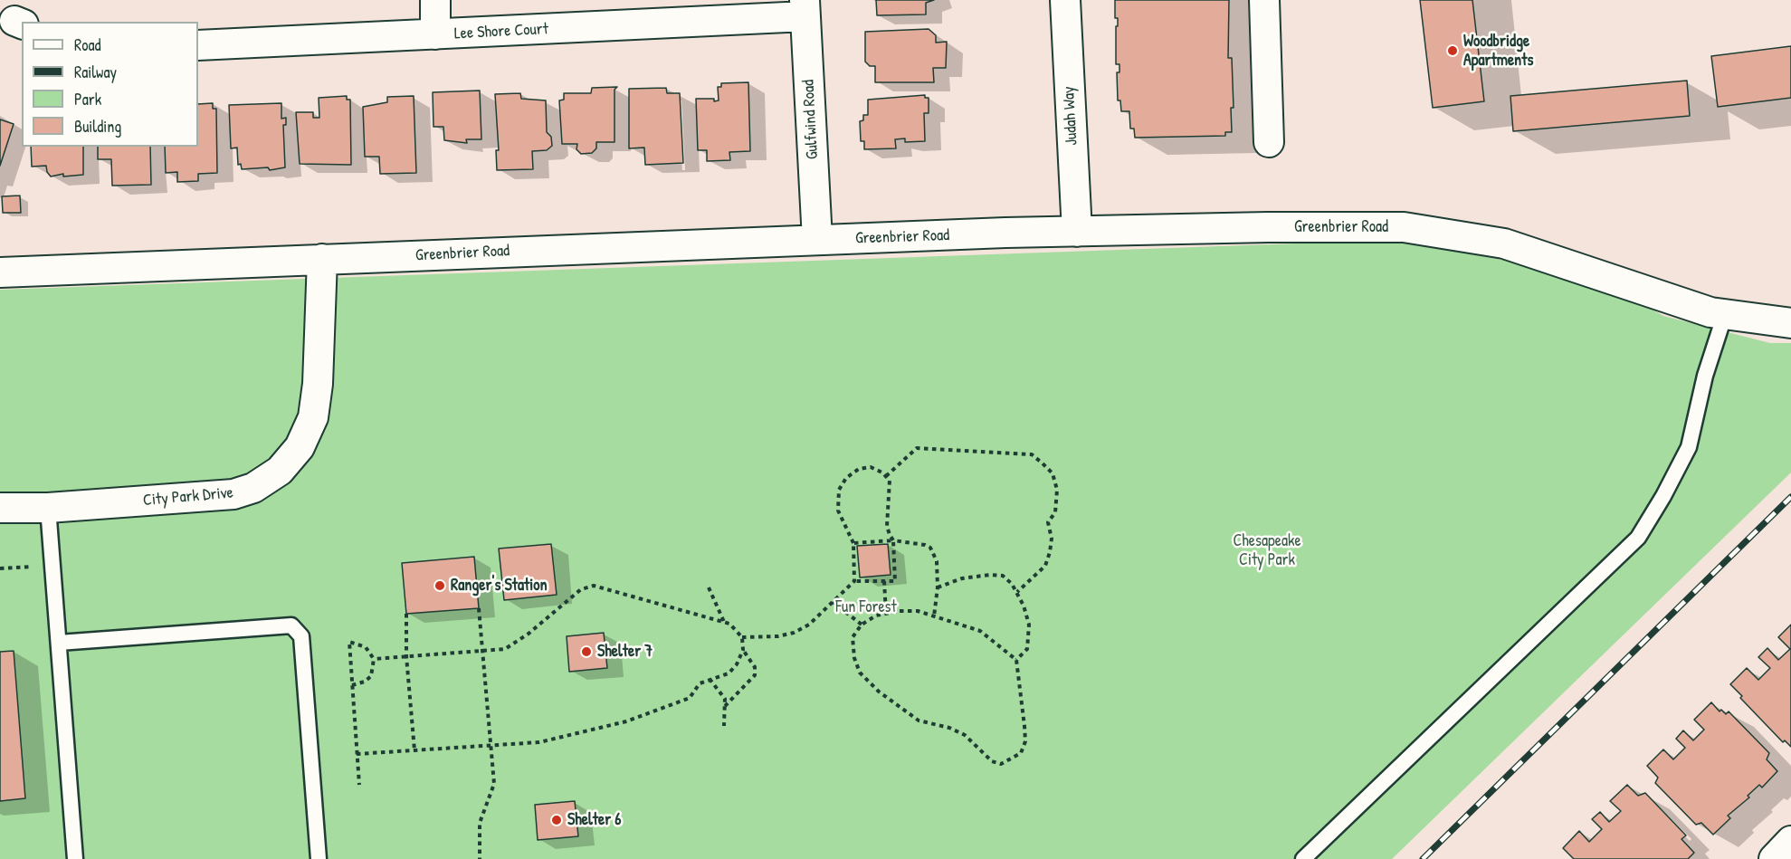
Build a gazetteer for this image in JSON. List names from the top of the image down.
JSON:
{
  "streets": {
    "street": [
      "Lee Shore Court",
      "Judah Way",
      "Gulfwind Road",
      "Greenbrier Road",
      "City Park Drive"
    ]
  },
  "crossings": [
    ["Lee Shore Court", "Gulfwind Road"],
    ["Judah Way", "Greenbrier Road"],
    ["Gulfwind Road", "Greenbrier Road"],
    ["Greenbrier Road", "City Park Drive"]
  ],
  "parks": ["Chesapeake City Park", "Fun Forest"],
  "places": [
    "Woodbridge Apartments",
    "Ranger's Station",
    "Shelter 7",
    "Shelter 6"
  ],
  "legend": [
    "Road",
    "Railway",
    "Park",
    "Building"
  ]
}
